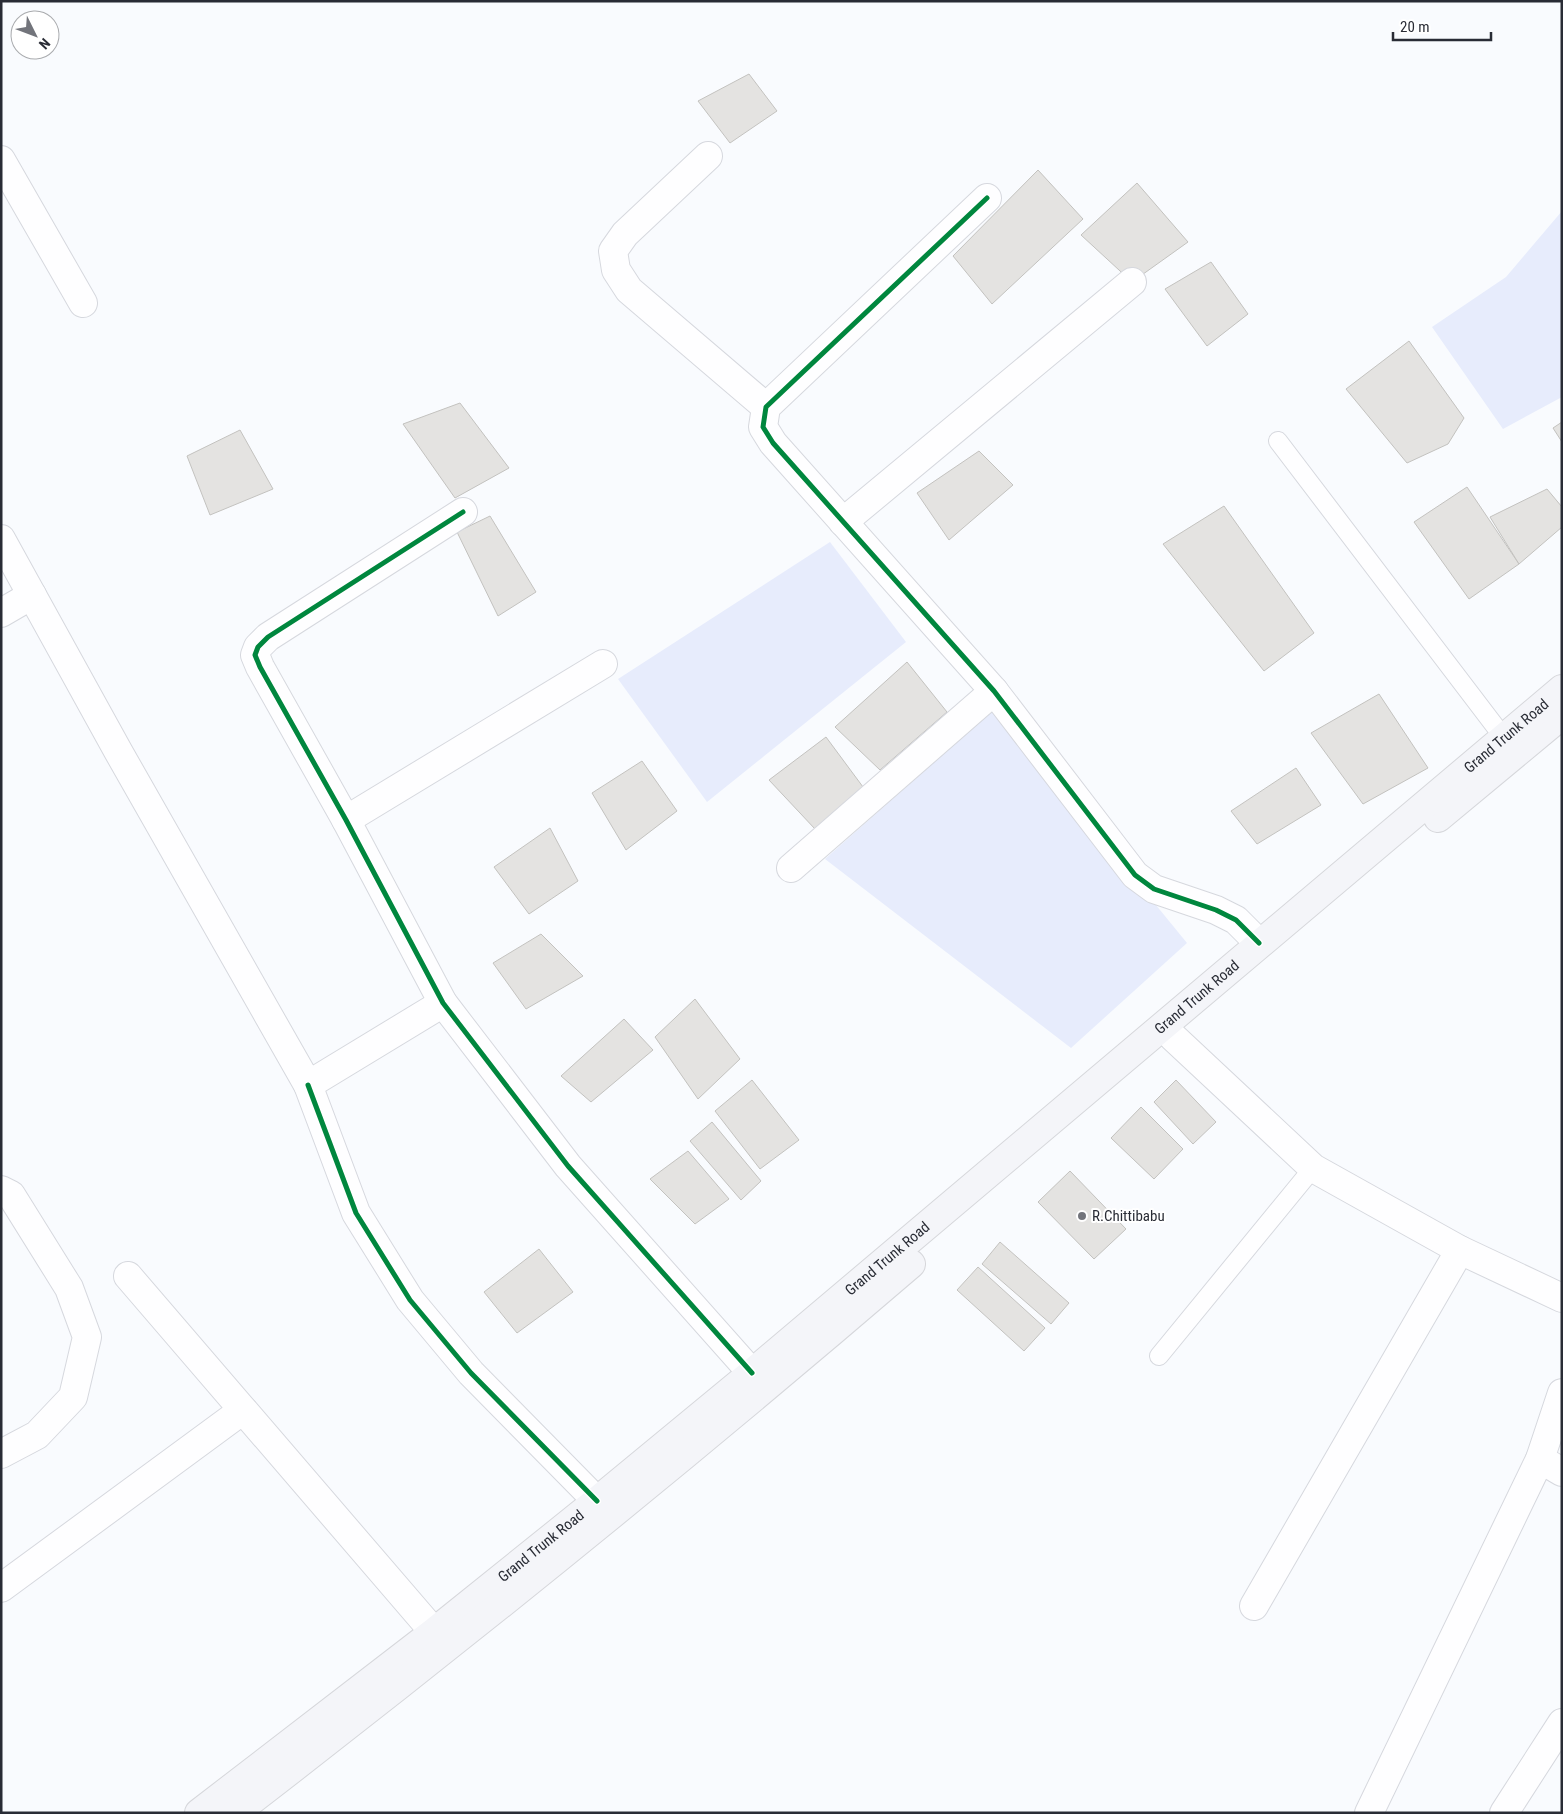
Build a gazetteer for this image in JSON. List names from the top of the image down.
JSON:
{
  "streets": {
    "main road": ["Grand Trunk Road"]
  },
  "places": ["R.Chittibabu"],
  "scale_bar": "20 m",
  "north": "bottom right"
}
